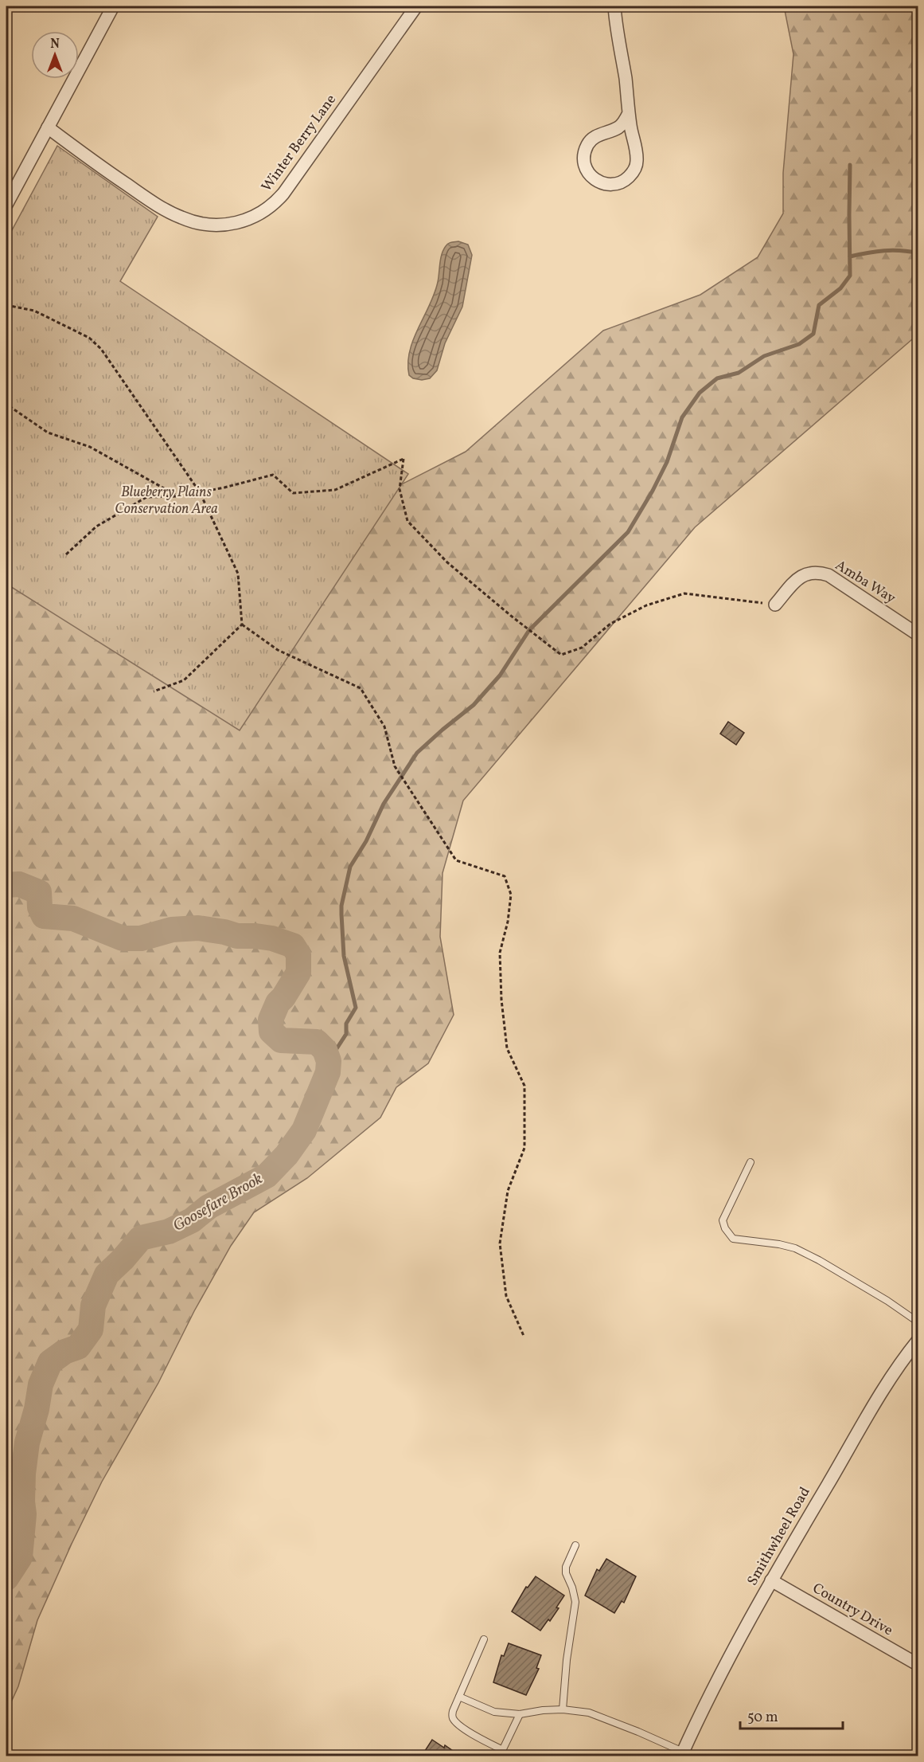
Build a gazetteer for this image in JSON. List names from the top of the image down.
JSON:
{
  "streets": {
    "street": [
      "Winter Berry Lane",
      "Amba Way",
      "Smithwheel Road",
      "Country Drive"
    ]
  },
  "crossings": [
    ["Smithwheel Road", "Country Drive"]
  ],
  "water": ["Goosefare Brook"],
  "parks": ["Blueberry Plains Conservation Area"],
  "scale_bar": "50 m",
  "north": "top"
}
